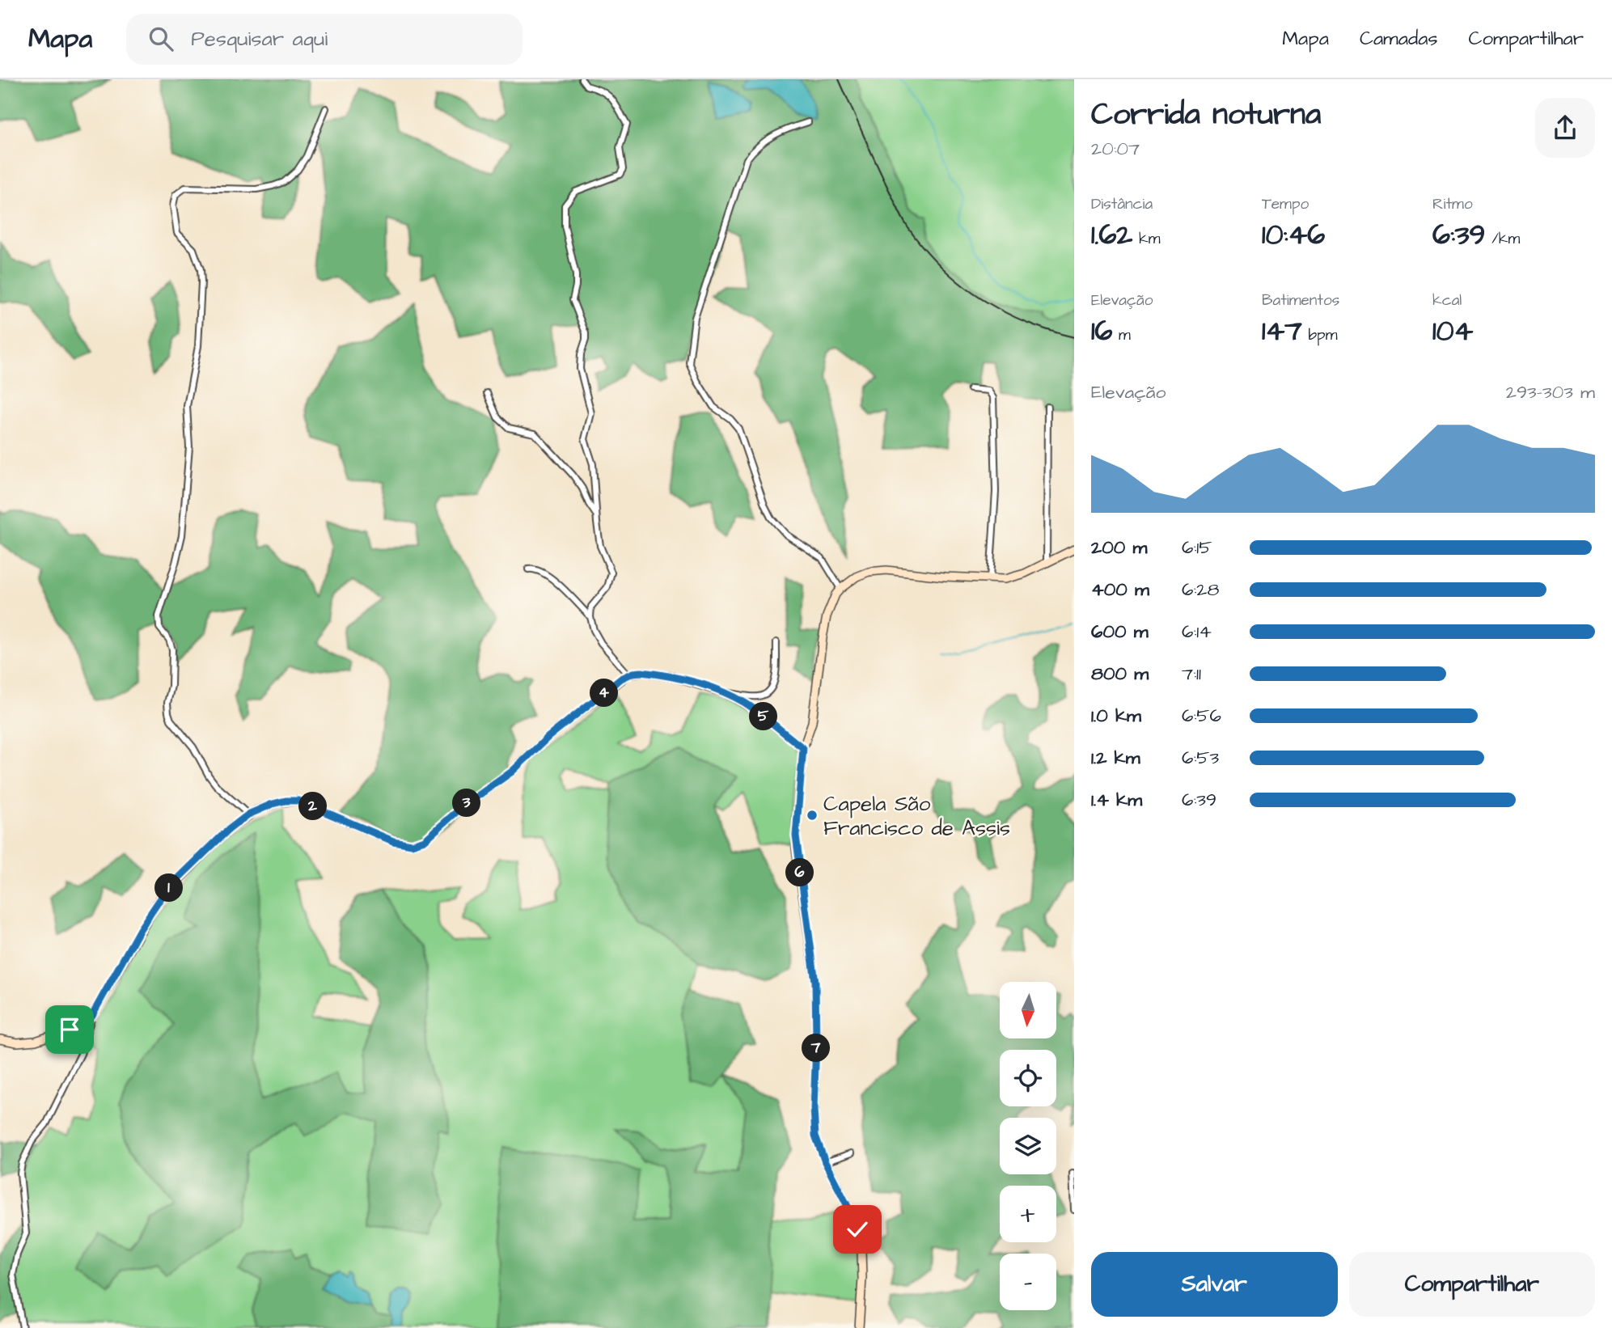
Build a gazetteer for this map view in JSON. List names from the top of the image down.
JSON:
{
  "places": ["Capela São Francisco de Assis"],
  "north": "bottom",
  "page": {
    "header": "Mapa",
    "search": "Pesquisar aqui",
    "nav": ["Mapa", "Camadas", "Compartilhar"],
    "heading": ["Corrida noturna", "20:07"],
    "stats": [
      ["Distância", "1.62 km"],
      ["Tempo", "10:46"],
      ["Ritmo", "6:39 /km"],
      ["Elevação", "16 m"],
      ["Batimentos", "147 bpm"],
      ["kcal", "104"]
    ],
    "chart": ["Elevação", "293–303 m"],
    "list": [
      {
        "name": "200 m",
        "note": "6:15"
      },
      {
        "name": "400 m",
        "note": "6:28"
      },
      {
        "name": "600 m",
        "note": "6:14"
      },
      {
        "name": "800 m",
        "note": "7:11"
      },
      {
        "name": "1.0 km",
        "note": "6:56"
      },
      {
        "name": "1.2 km",
        "note": "6:53"
      },
      {
        "name": "1.4 km",
        "note": "6:39"
      }
    ],
    "pins": [
      "4",
      "5",
      "3",
      "2",
      "6",
      "1",
      "7"
    ],
    "map_buttons": ["+", "−"],
    "buttons": ["Salvar", "Compartilhar"]
  }
}
